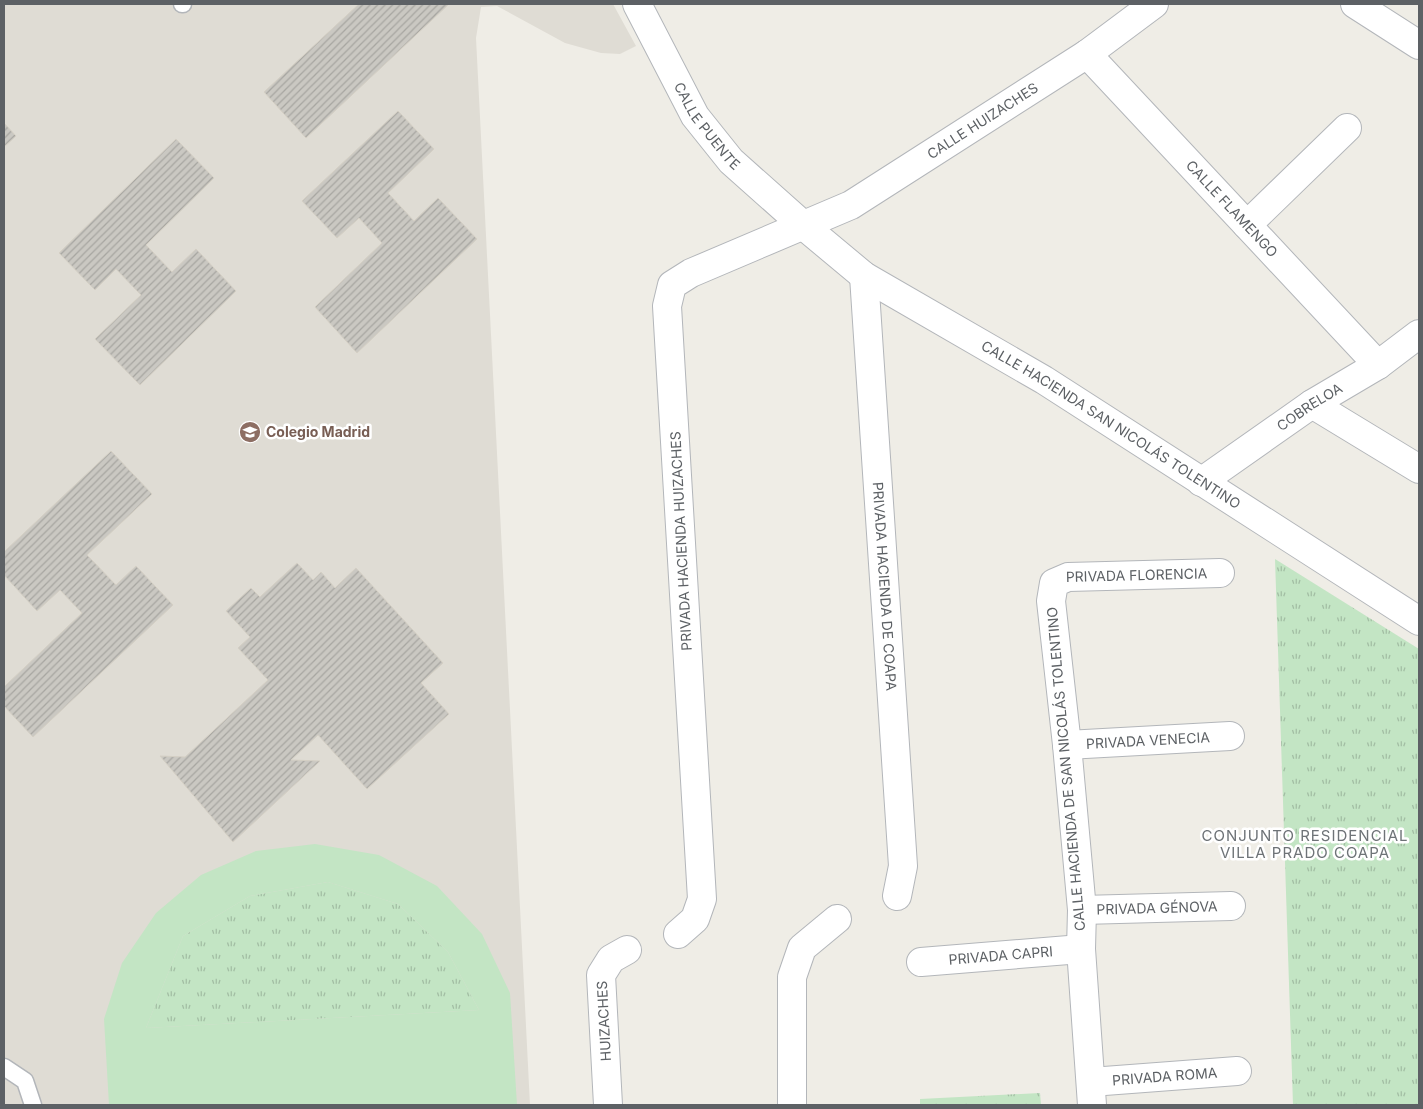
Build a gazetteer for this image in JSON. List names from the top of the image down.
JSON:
{
  "streets": {
    "street": [
      "CALLE HUIZACHES",
      "CALLE PUENTE",
      "CALLE FLAMENGO",
      "COBRELOA",
      "CALLE HACIENDA SAN NICOLÁS TOLENTINO",
      "PRIVADA HACIENDA HUIZACHES",
      "PRIVADA FLORENCIA",
      "PRIVADA HACIENDA DE COAPA",
      "PRIVADA VENECIA",
      "CALLE HACIENDA DE SAN NICOLÁS TOLENTINO",
      "PRIVADA GÉNOVA",
      "PRIVADA CAPRI",
      "HUIZACHES",
      "PRIVADA ROMA"
    ]
  },
  "crossings": [
    ["CALLE HUIZACHES", "CALLE PUENTE"],
    ["CALLE HUIZACHES", "CALLE FLAMENGO"],
    ["CALLE HUIZACHES", "CALLE HACIENDA SAN NICOLÁS TOLENTINO"],
    ["CALLE HUIZACHES", "PRIVADA HACIENDA HUIZACHES"],
    ["CALLE PUENTE", "CALLE HACIENDA SAN NICOLÁS TOLENTINO"],
    ["CALLE PUENTE", "PRIVADA HACIENDA HUIZACHES"],
    ["CALLE FLAMENGO", "COBRELOA"],
    ["COBRELOA", "CALLE HACIENDA SAN NICOLÁS TOLENTINO"],
    ["CALLE HACIENDA SAN NICOLÁS TOLENTINO", "PRIVADA HACIENDA HUIZACHES"],
    ["CALLE HACIENDA SAN NICOLÁS TOLENTINO", "PRIVADA HACIENDA DE COAPA"],
    ["PRIVADA FLORENCIA", "CALLE HACIENDA DE SAN NICOLÁS TOLENTINO"],
    ["PRIVADA VENECIA", "CALLE HACIENDA DE SAN NICOLÁS TOLENTINO"],
    ["CALLE HACIENDA DE SAN NICOLÁS TOLENTINO", "PRIVADA GÉNOVA"],
    ["CALLE HACIENDA DE SAN NICOLÁS TOLENTINO", "PRIVADA CAPRI"],
    ["CALLE HACIENDA DE SAN NICOLÁS TOLENTINO", "PRIVADA ROMA"]
  ],
  "districts": ["CONJUNTO RESIDENCIAL VILLA PRADO COAPA"],
  "places": {
    "school or university": ["Colegio Madrid"]
  }
}
